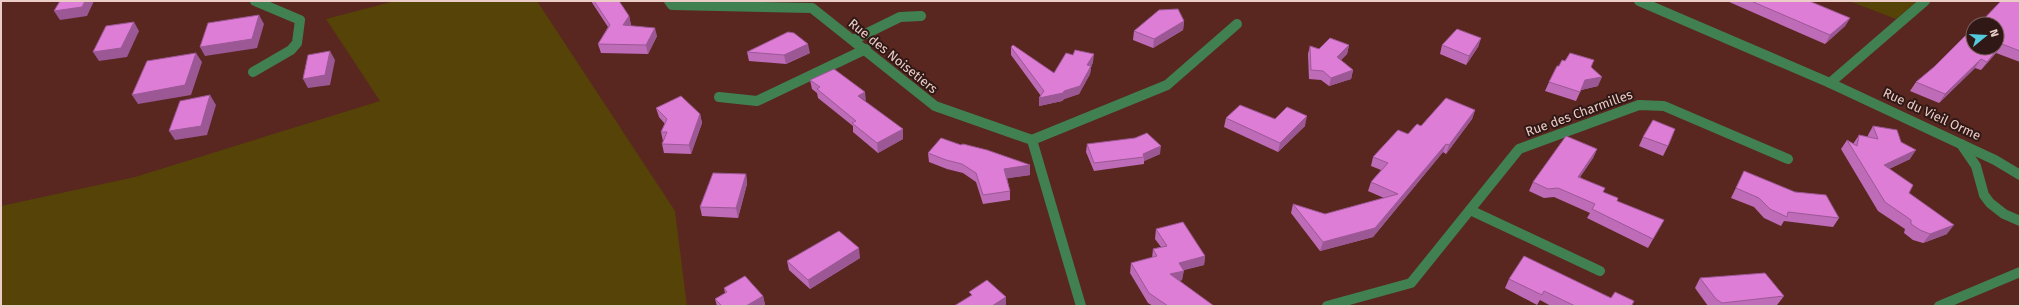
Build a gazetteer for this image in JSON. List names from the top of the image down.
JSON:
{
  "streets": {
    "street": ["Rue des Noisetiers", "Rue des Charmilles", "Rue du Vieil Orme"]
  },
  "north": "right"
}
